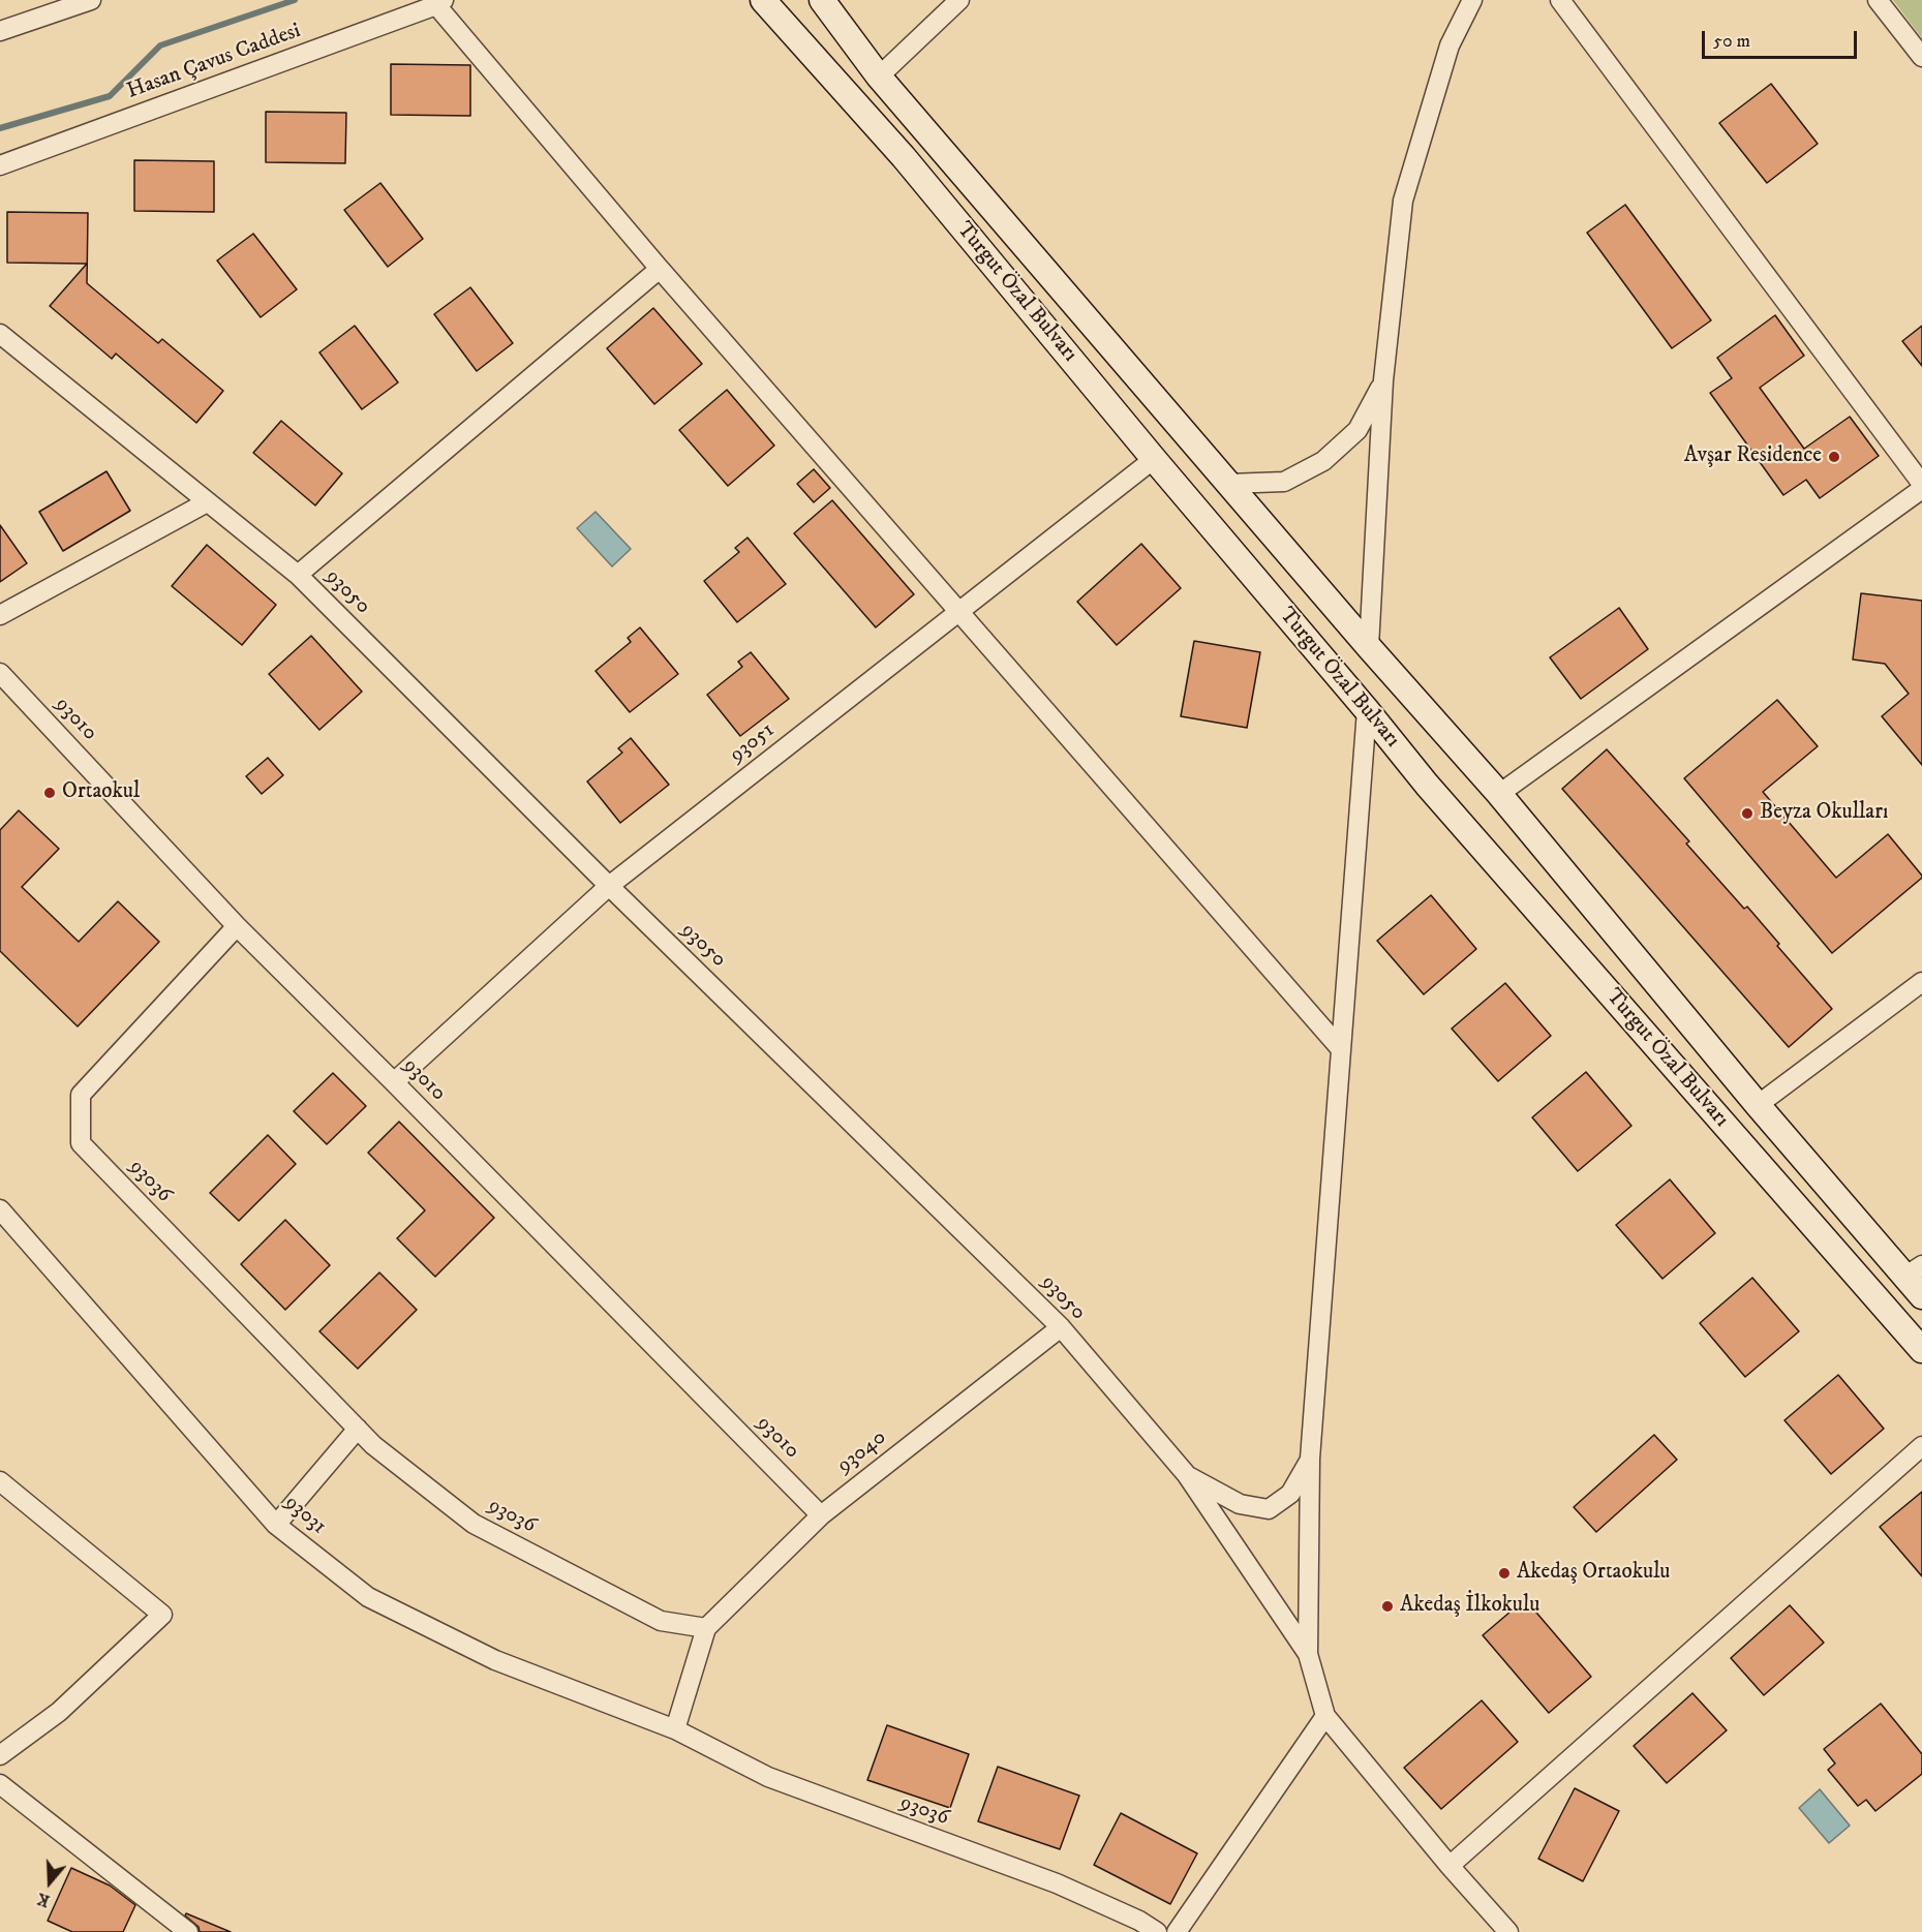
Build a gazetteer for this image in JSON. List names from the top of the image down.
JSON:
{
  "streets": {
    "main road": ["Turgut Özal Bulvarı"],
    "street": [
      "Hasan Çavus Caddesi",
      "93050",
      "93010",
      "93051",
      "93036",
      "93040",
      "93031"
    ]
  },
  "crossings": [
    ["Turgut Özal Bulvarı", "93051"],
    ["93050", "93051"],
    ["93050", "93040"],
    ["93010", "93051"],
    ["93010", "93036"],
    ["93010", "93040"],
    ["93036", "93040"],
    ["93036", "93031"]
  ],
  "places": [
    "Avşar Residence",
    "Ortaokul",
    "Beyza Okulları",
    "Akedaş Ortaokulu",
    "Akedaş İlkokulu"
  ],
  "scale_bar": "50 m",
  "north": "bottom"
}
